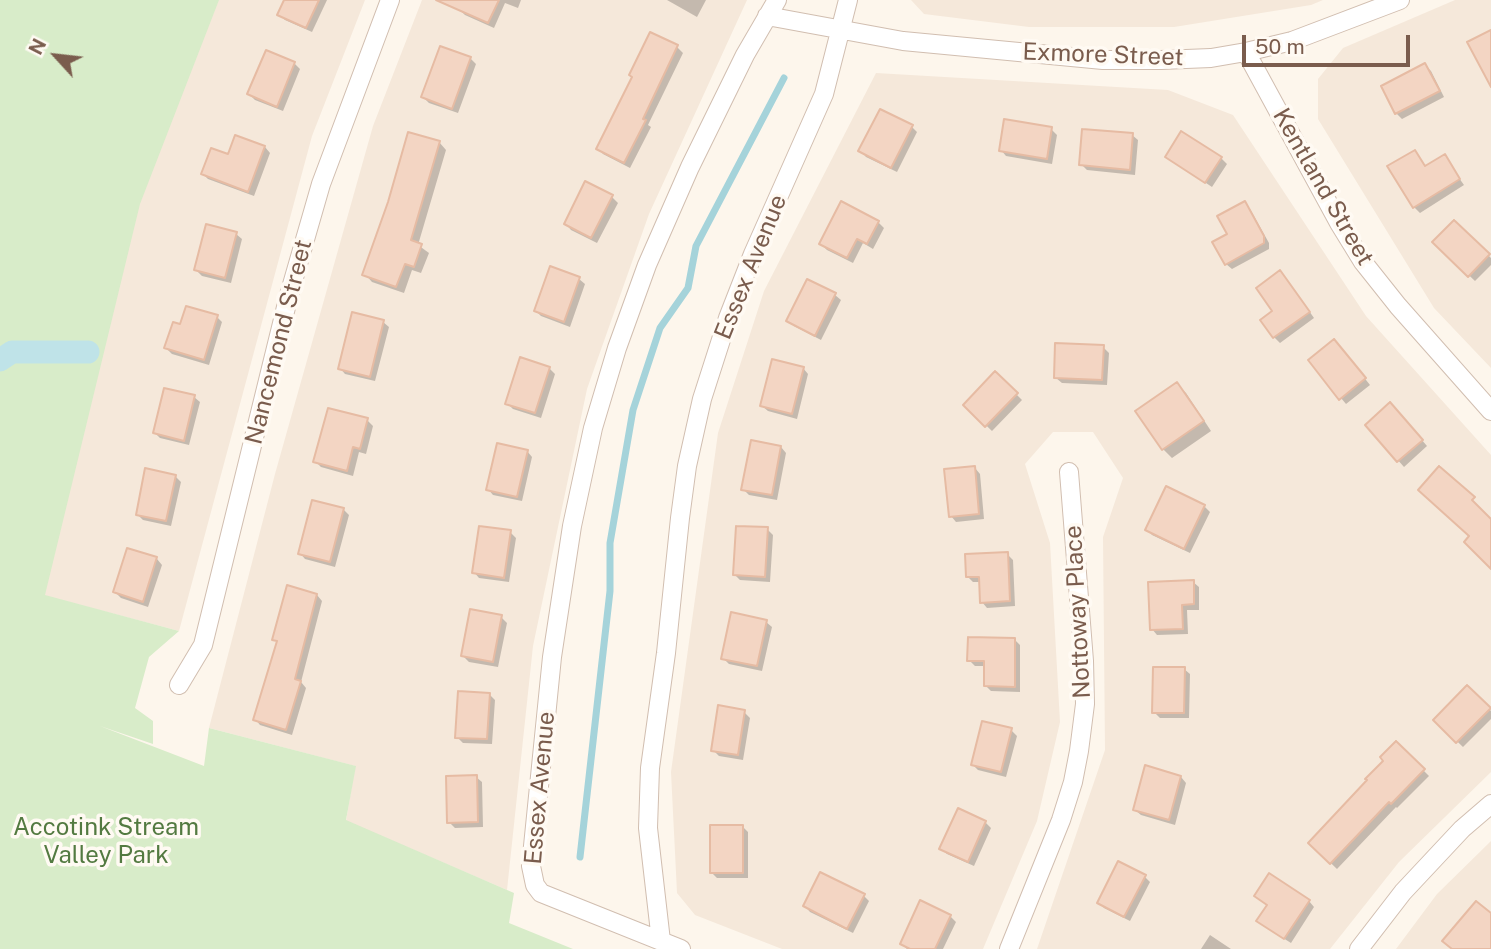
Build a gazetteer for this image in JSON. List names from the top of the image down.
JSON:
{
  "streets": {
    "street": [
      "Exmore Street",
      "Kentland Street",
      "Essex Avenue",
      "Nancemond Street",
      "Nottoway Place"
    ]
  },
  "crossings": [
    ["Exmore Street", "Kentland Street"],
    ["Exmore Street", "Essex Avenue"]
  ],
  "parks": ["Accotink Stream Valley Park"],
  "scale_bar": "50 m",
  "north": "top left"
}
